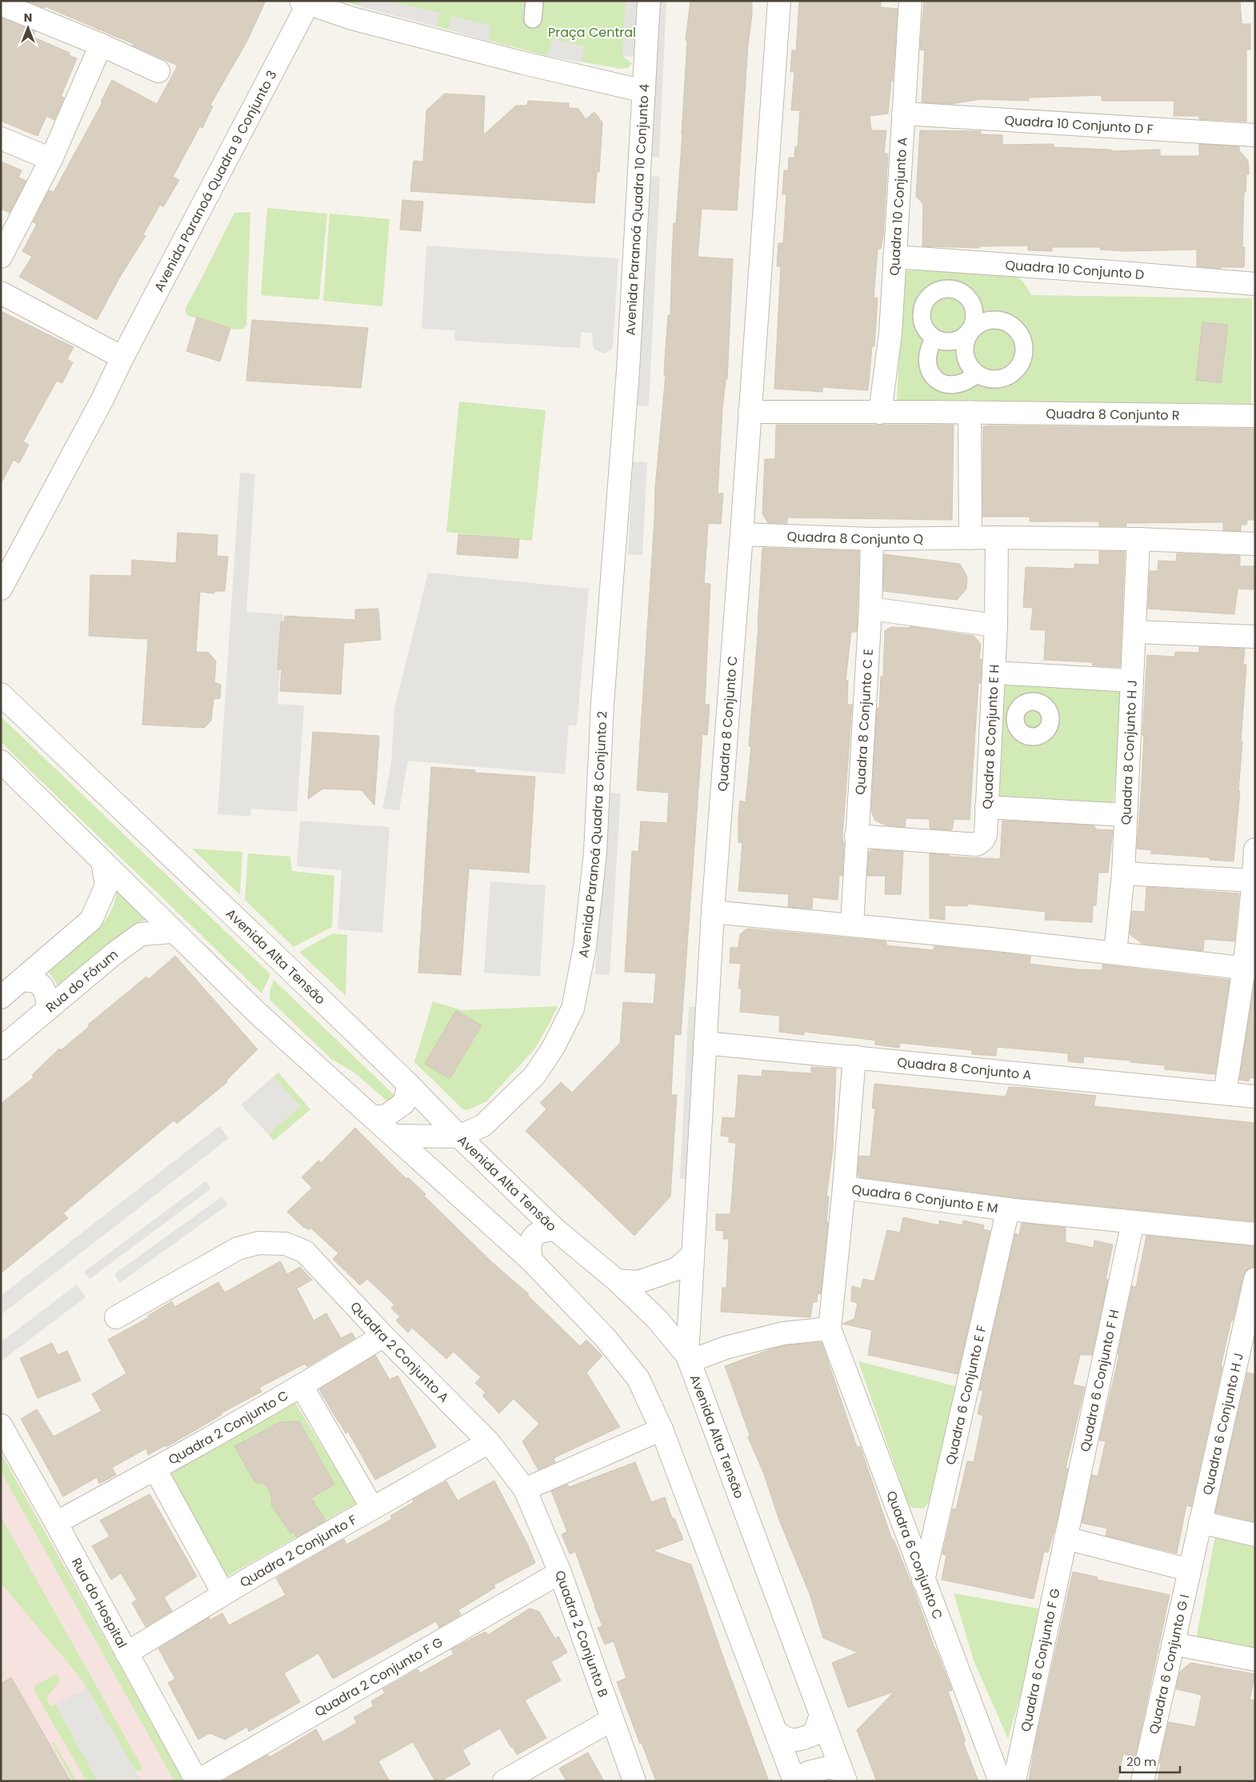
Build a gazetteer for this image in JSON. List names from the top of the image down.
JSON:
{
  "streets": {
    "street": [
      "Quadra 10 Conjunto D F",
      "Avenida Paranoá Quadra 9 Conjunto 3",
      "Quadra 10 Conjunto A",
      "Avenida Paranoá Quadra 10 Conjunto 4",
      "Quadra 10 Conjunto D",
      "Quadra 8 Conjunto R",
      "Quadra 8 Conjunto Q",
      "Quadra 8 Conjunto C E",
      "Quadra 8 Conjunto C",
      "Quadra 8 Conjunto E H",
      "Quadra 8 Conjunto H J",
      "Avenida Paranoá Quadra 8 Conjunto 2",
      "Avenida Alta Tensão",
      "Rua do Fórum",
      "Quadra 8 Conjunto A",
      "Quadra 6 Conjunto E M",
      "Quadra 2 Conjunto A",
      "Quadra 6 Conjunto F H",
      "Quadra 6 Conjunto E F",
      "Quadra 6 Conjunto H J",
      "Quadra 2 Conjunto C",
      "Quadra 2 Conjunto F",
      "Quadra 6 Conjunto C",
      "Rua do Hospital",
      "Quadra 2 Conjunto B",
      "Quadra 6 Conjunto F G",
      "Quadra 6 Conjunto G I",
      "Quadra 2 Conjunto F G"
    ]
  },
  "crossings": [
    ["Quadra 10 Conjunto D F", "Quadra 10 Conjunto A"],
    ["Quadra 10 Conjunto A", "Quadra 10 Conjunto D"],
    ["Avenida Paranoá Quadra 10 Conjunto 4", "Avenida Paranoá Quadra 8 Conjunto 2"],
    ["Quadra 8 Conjunto Q", "Quadra 8 Conjunto C"],
    ["Quadra 8 Conjunto C E", "Quadra 8 Conjunto E H"],
    ["Quadra 8 Conjunto C", "Avenida Alta Tensão"],
    ["Quadra 8 Conjunto C", "Quadra 8 Conjunto A"],
    ["Avenida Paranoá Quadra 8 Conjunto 2", "Avenida Alta Tensão"],
    ["Quadra 6 Conjunto E M", "Quadra 6 Conjunto F H"],
    ["Quadra 6 Conjunto E M", "Quadra 6 Conjunto E F"],
    ["Quadra 2 Conjunto A", "Quadra 2 Conjunto C"],
    ["Quadra 2 Conjunto A", "Quadra 2 Conjunto F"],
    ["Quadra 2 Conjunto A", "Quadra 2 Conjunto B"],
    ["Quadra 6 Conjunto F H", "Quadra 6 Conjunto F G"],
    ["Quadra 6 Conjunto E F", "Quadra 6 Conjunto C"],
    ["Quadra 6 Conjunto H J", "Quadra 6 Conjunto G I"],
    ["Quadra 2 Conjunto C", "Rua do Hospital"],
    ["Quadra 2 Conjunto F", "Rua do Hospital"],
    ["Rua do Hospital", "Quadra 2 Conjunto F G"],
    ["Quadra 2 Conjunto B", "Quadra 2 Conjunto F G"]
  ],
  "parks": ["Praça Central"],
  "scale_bar": "20 m",
  "north": "top"
}
